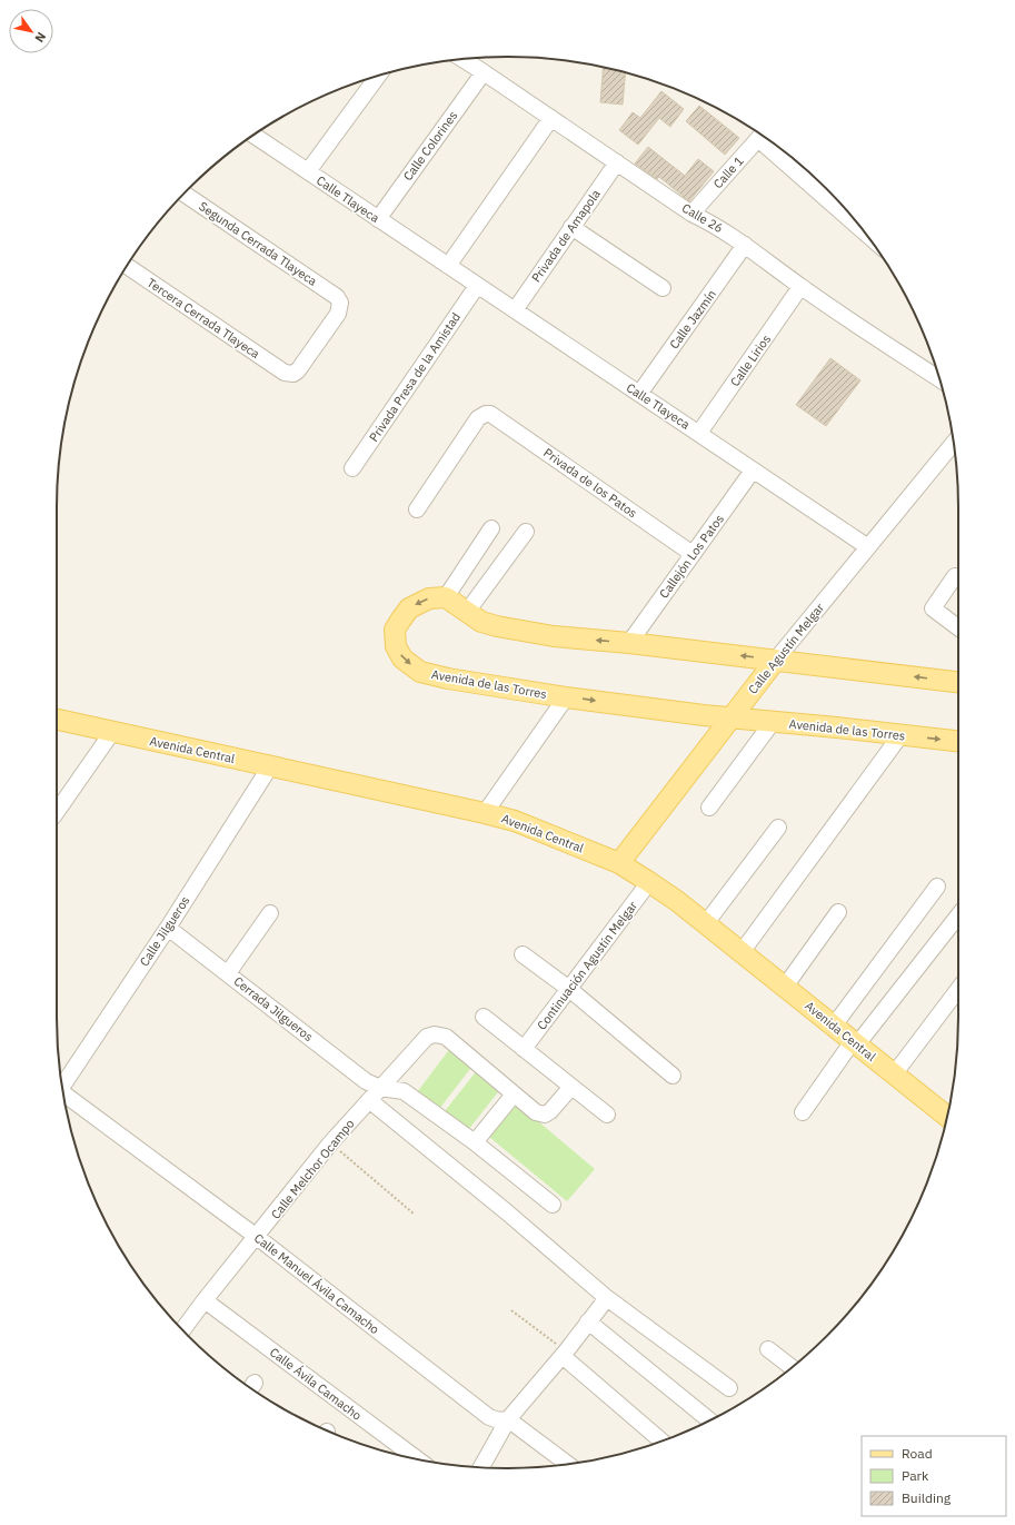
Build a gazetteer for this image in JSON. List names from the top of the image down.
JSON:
{
  "streets": {
    "main road": ["Calle Agustín Melgar", "Avenida de las Torres", "Avenida Central"],
    "street": [
      "Calle Colorines",
      "Calle 1",
      "Calle Tlayeca",
      "Calle 26",
      "Privada de Amapola",
      "Segunda Cerrada Tlayeca",
      "Tercera Cerrada Tlayeca",
      "Calle Jazmín",
      "Calle Lirios",
      "Privada Presa de la Amistad",
      "Privada de los Patos",
      "Callejón Los Patos",
      "Calle Jilgueros",
      "Continuación Agustín Melgar",
      "Cerrada Jilgueros",
      "Calle Melchor Ocampo",
      "Calle Manuel Ávila Camacho",
      "Calle Ávila Camacho"
    ]
  },
  "crossings": [
    ["Calle Colorines", "Calle Tlayeca"],
    ["Calle Colorines", "Calle 26"],
    ["Calle 1", "Calle 26"],
    ["Calle Tlayeca", "Privada de Amapola"],
    ["Calle Tlayeca", "Calle Jazmín"],
    ["Calle Tlayeca", "Calle Lirios"],
    ["Calle Tlayeca", "Privada Presa de la Amistad"],
    ["Calle Tlayeca", "Callejón Los Patos"],
    ["Calle Tlayeca", "Calle Agustín Melgar"],
    ["Calle 26", "Privada de Amapola"],
    ["Calle 26", "Calle Jazmín"],
    ["Calle 26", "Calle Lirios"],
    ["Segunda Cerrada Tlayeca", "Tercera Cerrada Tlayeca"],
    ["Privada de los Patos", "Callejón Los Patos"],
    ["Calle Agustín Melgar", "Avenida de las Torres"],
    ["Calle Agustín Melgar", "Avenida Central"],
    ["Avenida Central", "Calle Jilgueros"],
    ["Avenida Central", "Continuación Agustín Melgar"],
    ["Calle Jilgueros", "Cerrada Jilgueros"],
    ["Cerrada Jilgueros", "Calle Melchor Ocampo"],
    ["Calle Melchor Ocampo", "Calle Manuel Ávila Camacho"],
    ["Calle Melchor Ocampo", "Calle Ávila Camacho"]
  ],
  "legend": ["Road", "Park", "Building"],
  "north": "bottom right"
}
